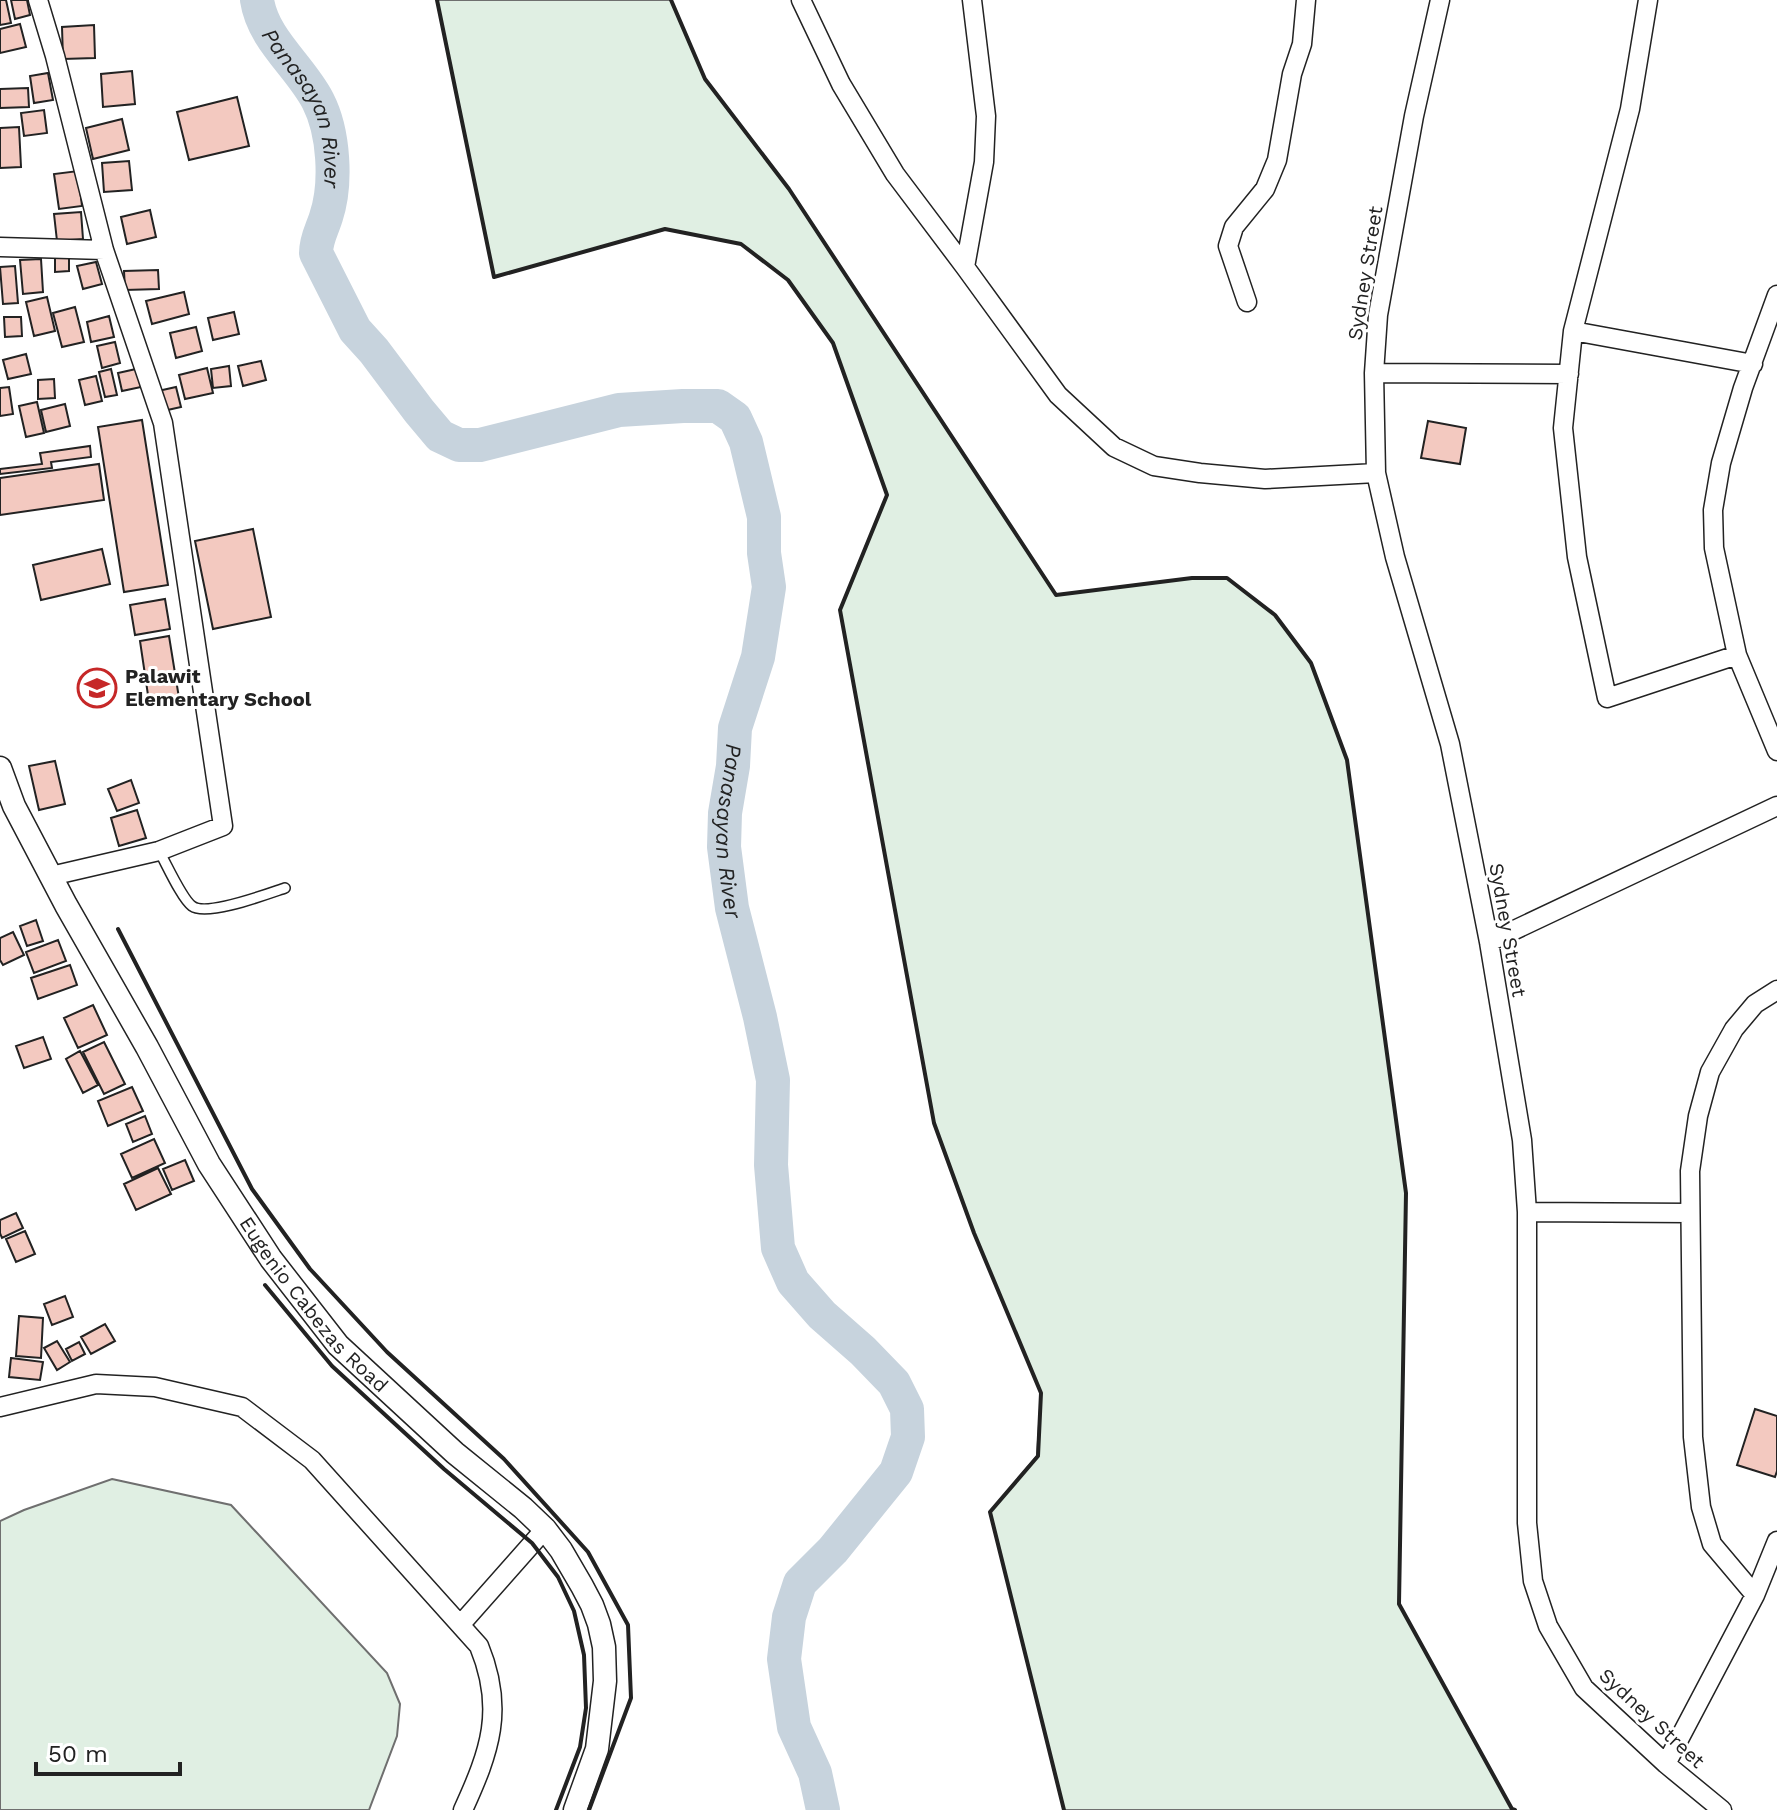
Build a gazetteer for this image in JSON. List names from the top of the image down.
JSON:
{
  "streets": {
    "street": ["Sydney Street", "Eugenio Cabezas Road"]
  },
  "water": ["Panasayan River"],
  "places": {
    "school or university": ["Palawit Elementary School"]
  },
  "scale_bar": "50 m"
}
